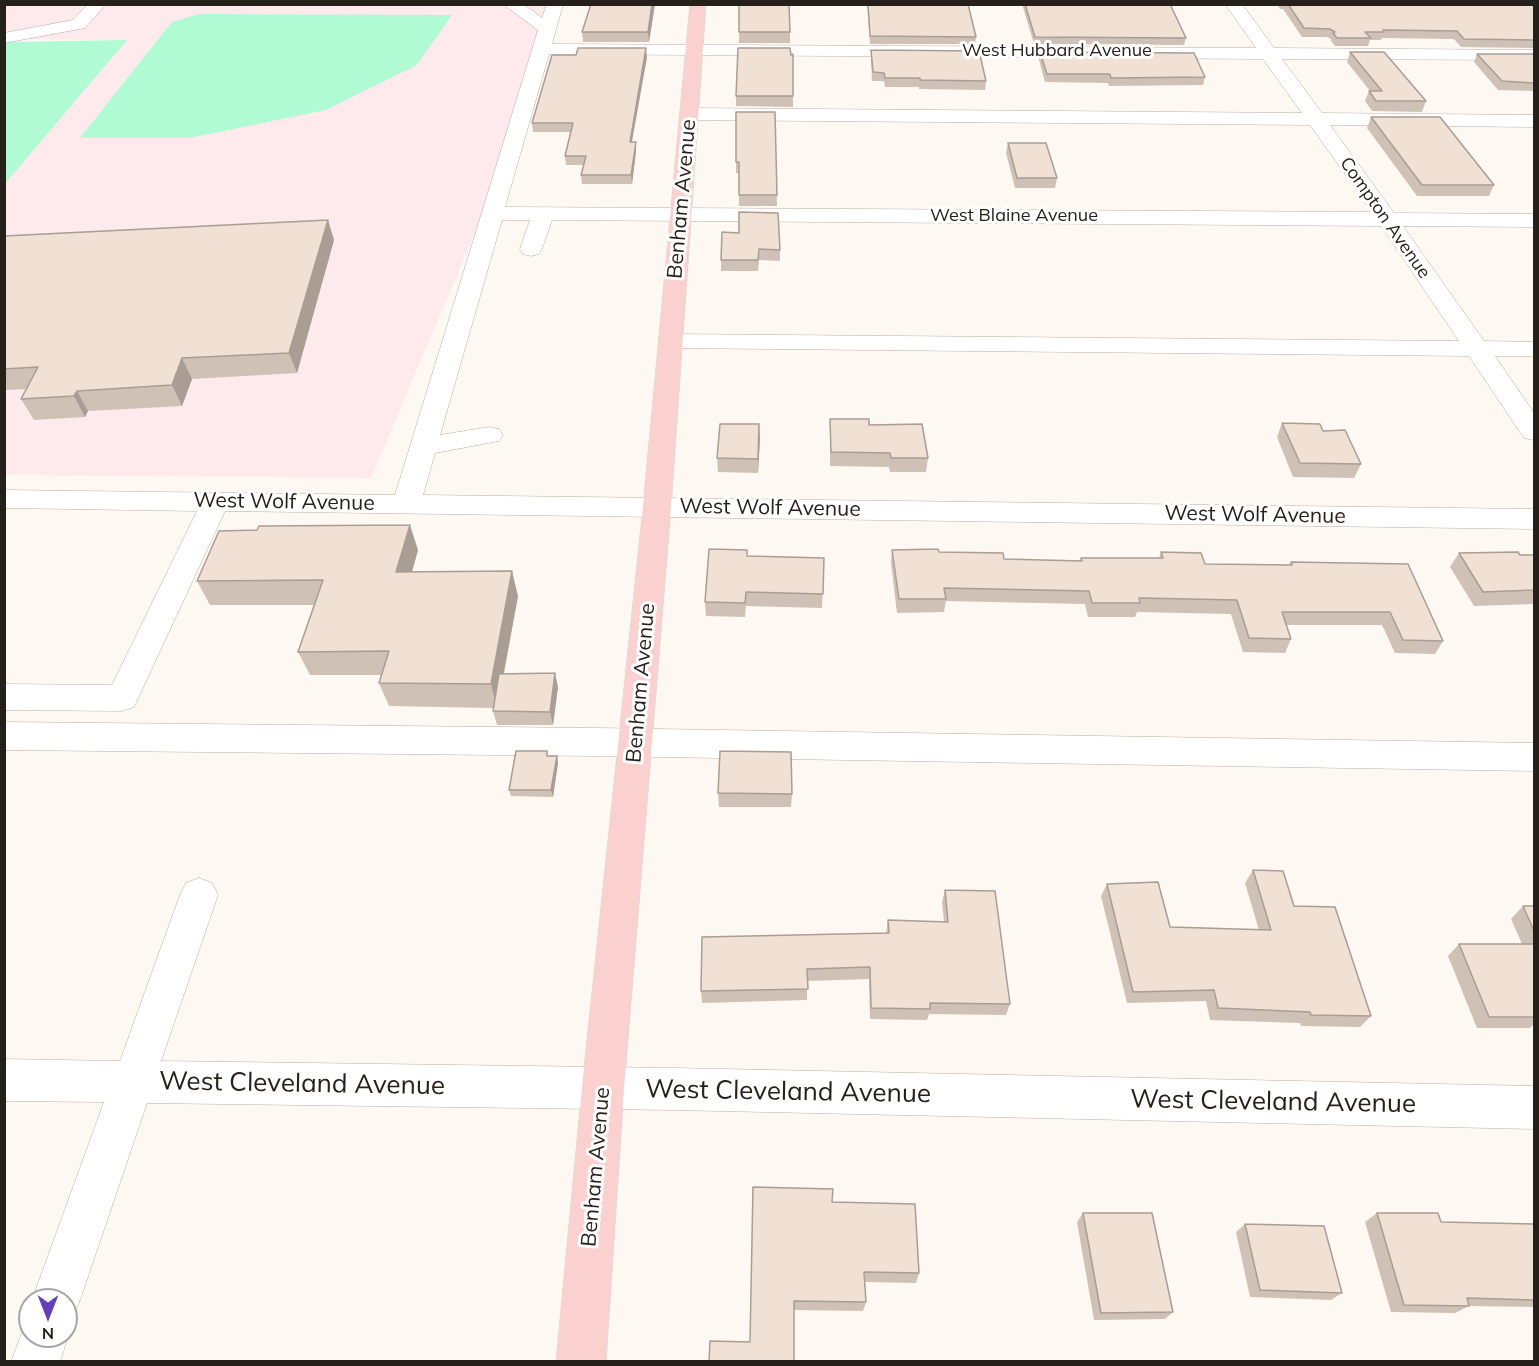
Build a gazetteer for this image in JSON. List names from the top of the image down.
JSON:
{
  "streets": {
    "main road": ["Benham Avenue"],
    "street": [
      "West Hubbard Avenue",
      "West Blaine Avenue",
      "Compton Avenue",
      "West Wolf Avenue",
      "West Cleveland Avenue"
    ]
  },
  "crossings": [
    ["West Hubbard Avenue", "Benham Avenue"],
    ["West Hubbard Avenue", "Compton Avenue"],
    ["Benham Avenue", "West Blaine Avenue"],
    ["Benham Avenue", "West Wolf Avenue"],
    ["Benham Avenue", "West Cleveland Avenue"],
    ["West Blaine Avenue", "Compton Avenue"]
  ],
  "north": "bottom"
}
